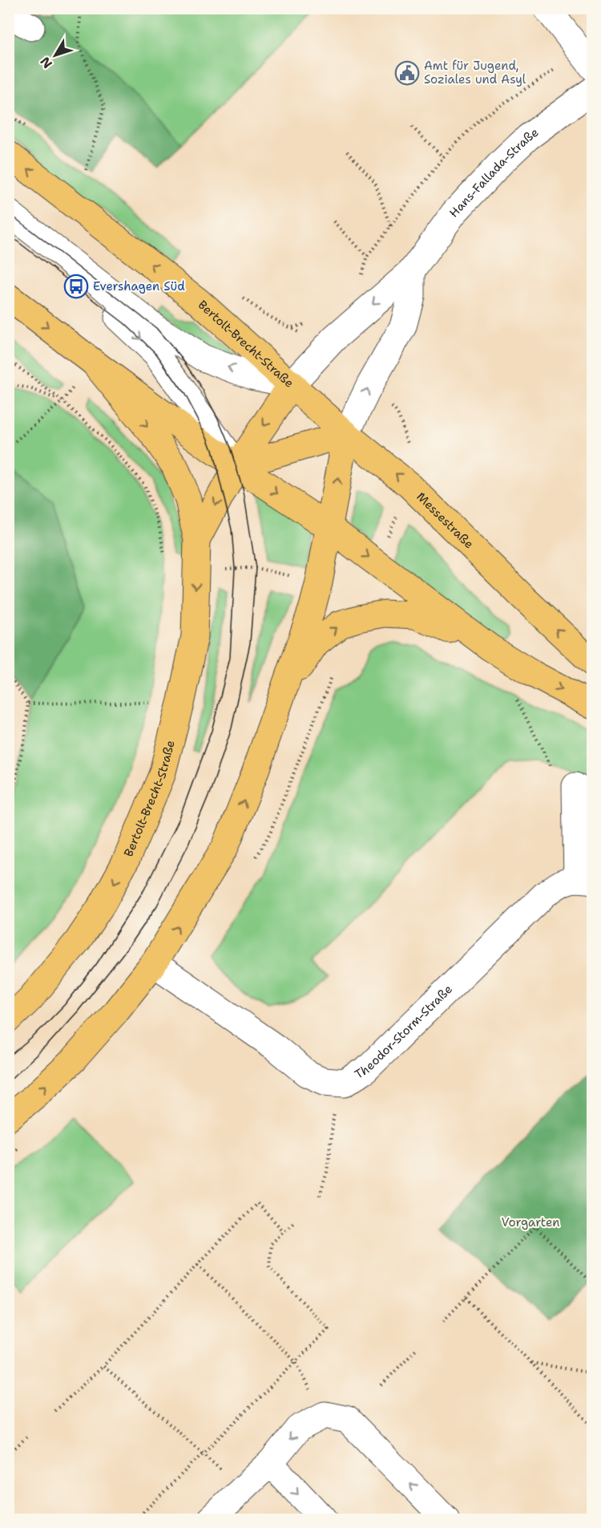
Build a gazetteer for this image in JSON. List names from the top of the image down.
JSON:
{
  "streets": {
    "main road": ["Bertolt-Brecht-Straße", "Messestraße"],
    "street": ["Hans-Fallada-Straße", "Theodor-Storm-Straße"]
  },
  "crossings": [
    ["Hans-Fallada-Straße", "Bertolt-Brecht-Straße"],
    ["Hans-Fallada-Straße", "Messestraße"],
    ["Bertolt-Brecht-Straße", "Messestraße"]
  ],
  "one_way": ["Hans-Fallada-Straße"],
  "parks": ["Vorgarten"],
  "places": {
    "public building": ["Amt für Jugend, Soziales und Asyl"],
    "bus stop": ["Evershagen Süd"]
  },
  "north": "bottom left"
}
